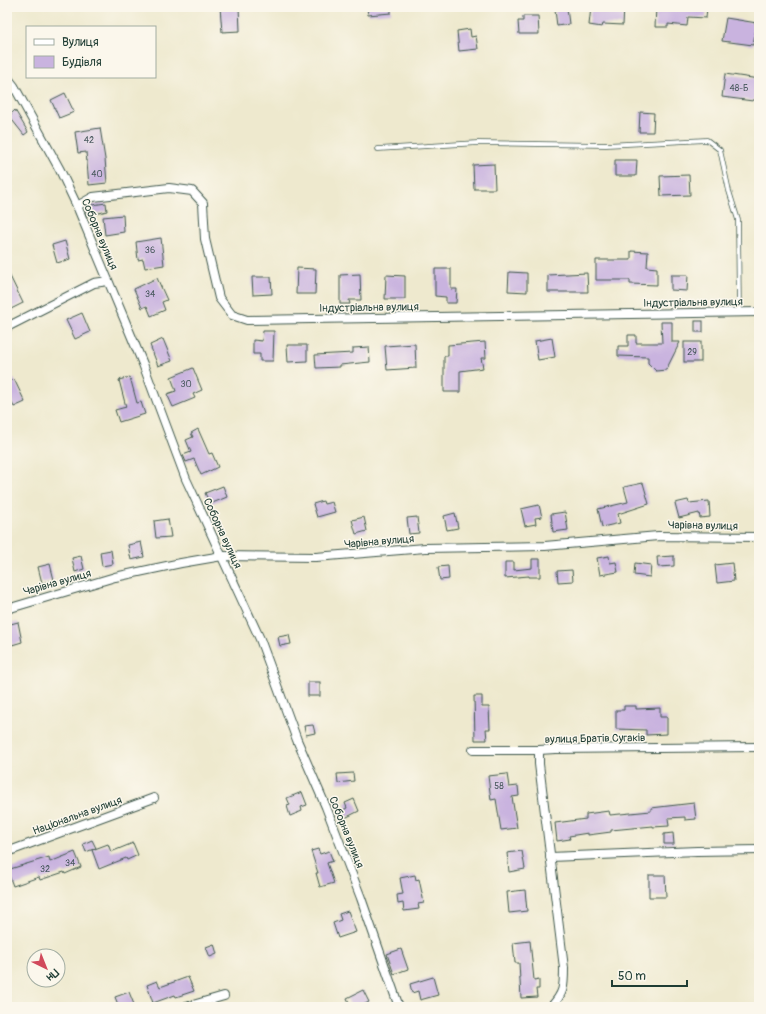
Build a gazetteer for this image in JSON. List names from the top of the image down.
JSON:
{
  "streets": {
    "street": [
      "Соборна вулиця",
      "Індустріальна вулиця",
      "Чарівна вулиця",
      "вулиця Братів Сугаків",
      "Національна вулиця"
    ]
  },
  "crossings": [
    ["Соборна вулиця", "Індустріальна вулиця"],
    ["Соборна вулиця", "Чарівна вулиця"]
  ],
  "house_numbers": [
    "48-Б",
    "42",
    "40",
    "36",
    "34",
    "29",
    "30",
    "58",
    "34",
    "32"
  ],
  "legend": ["Вулиця", "Будівля"],
  "scale_bar": "50 m",
  "north": "bottom right"
}
